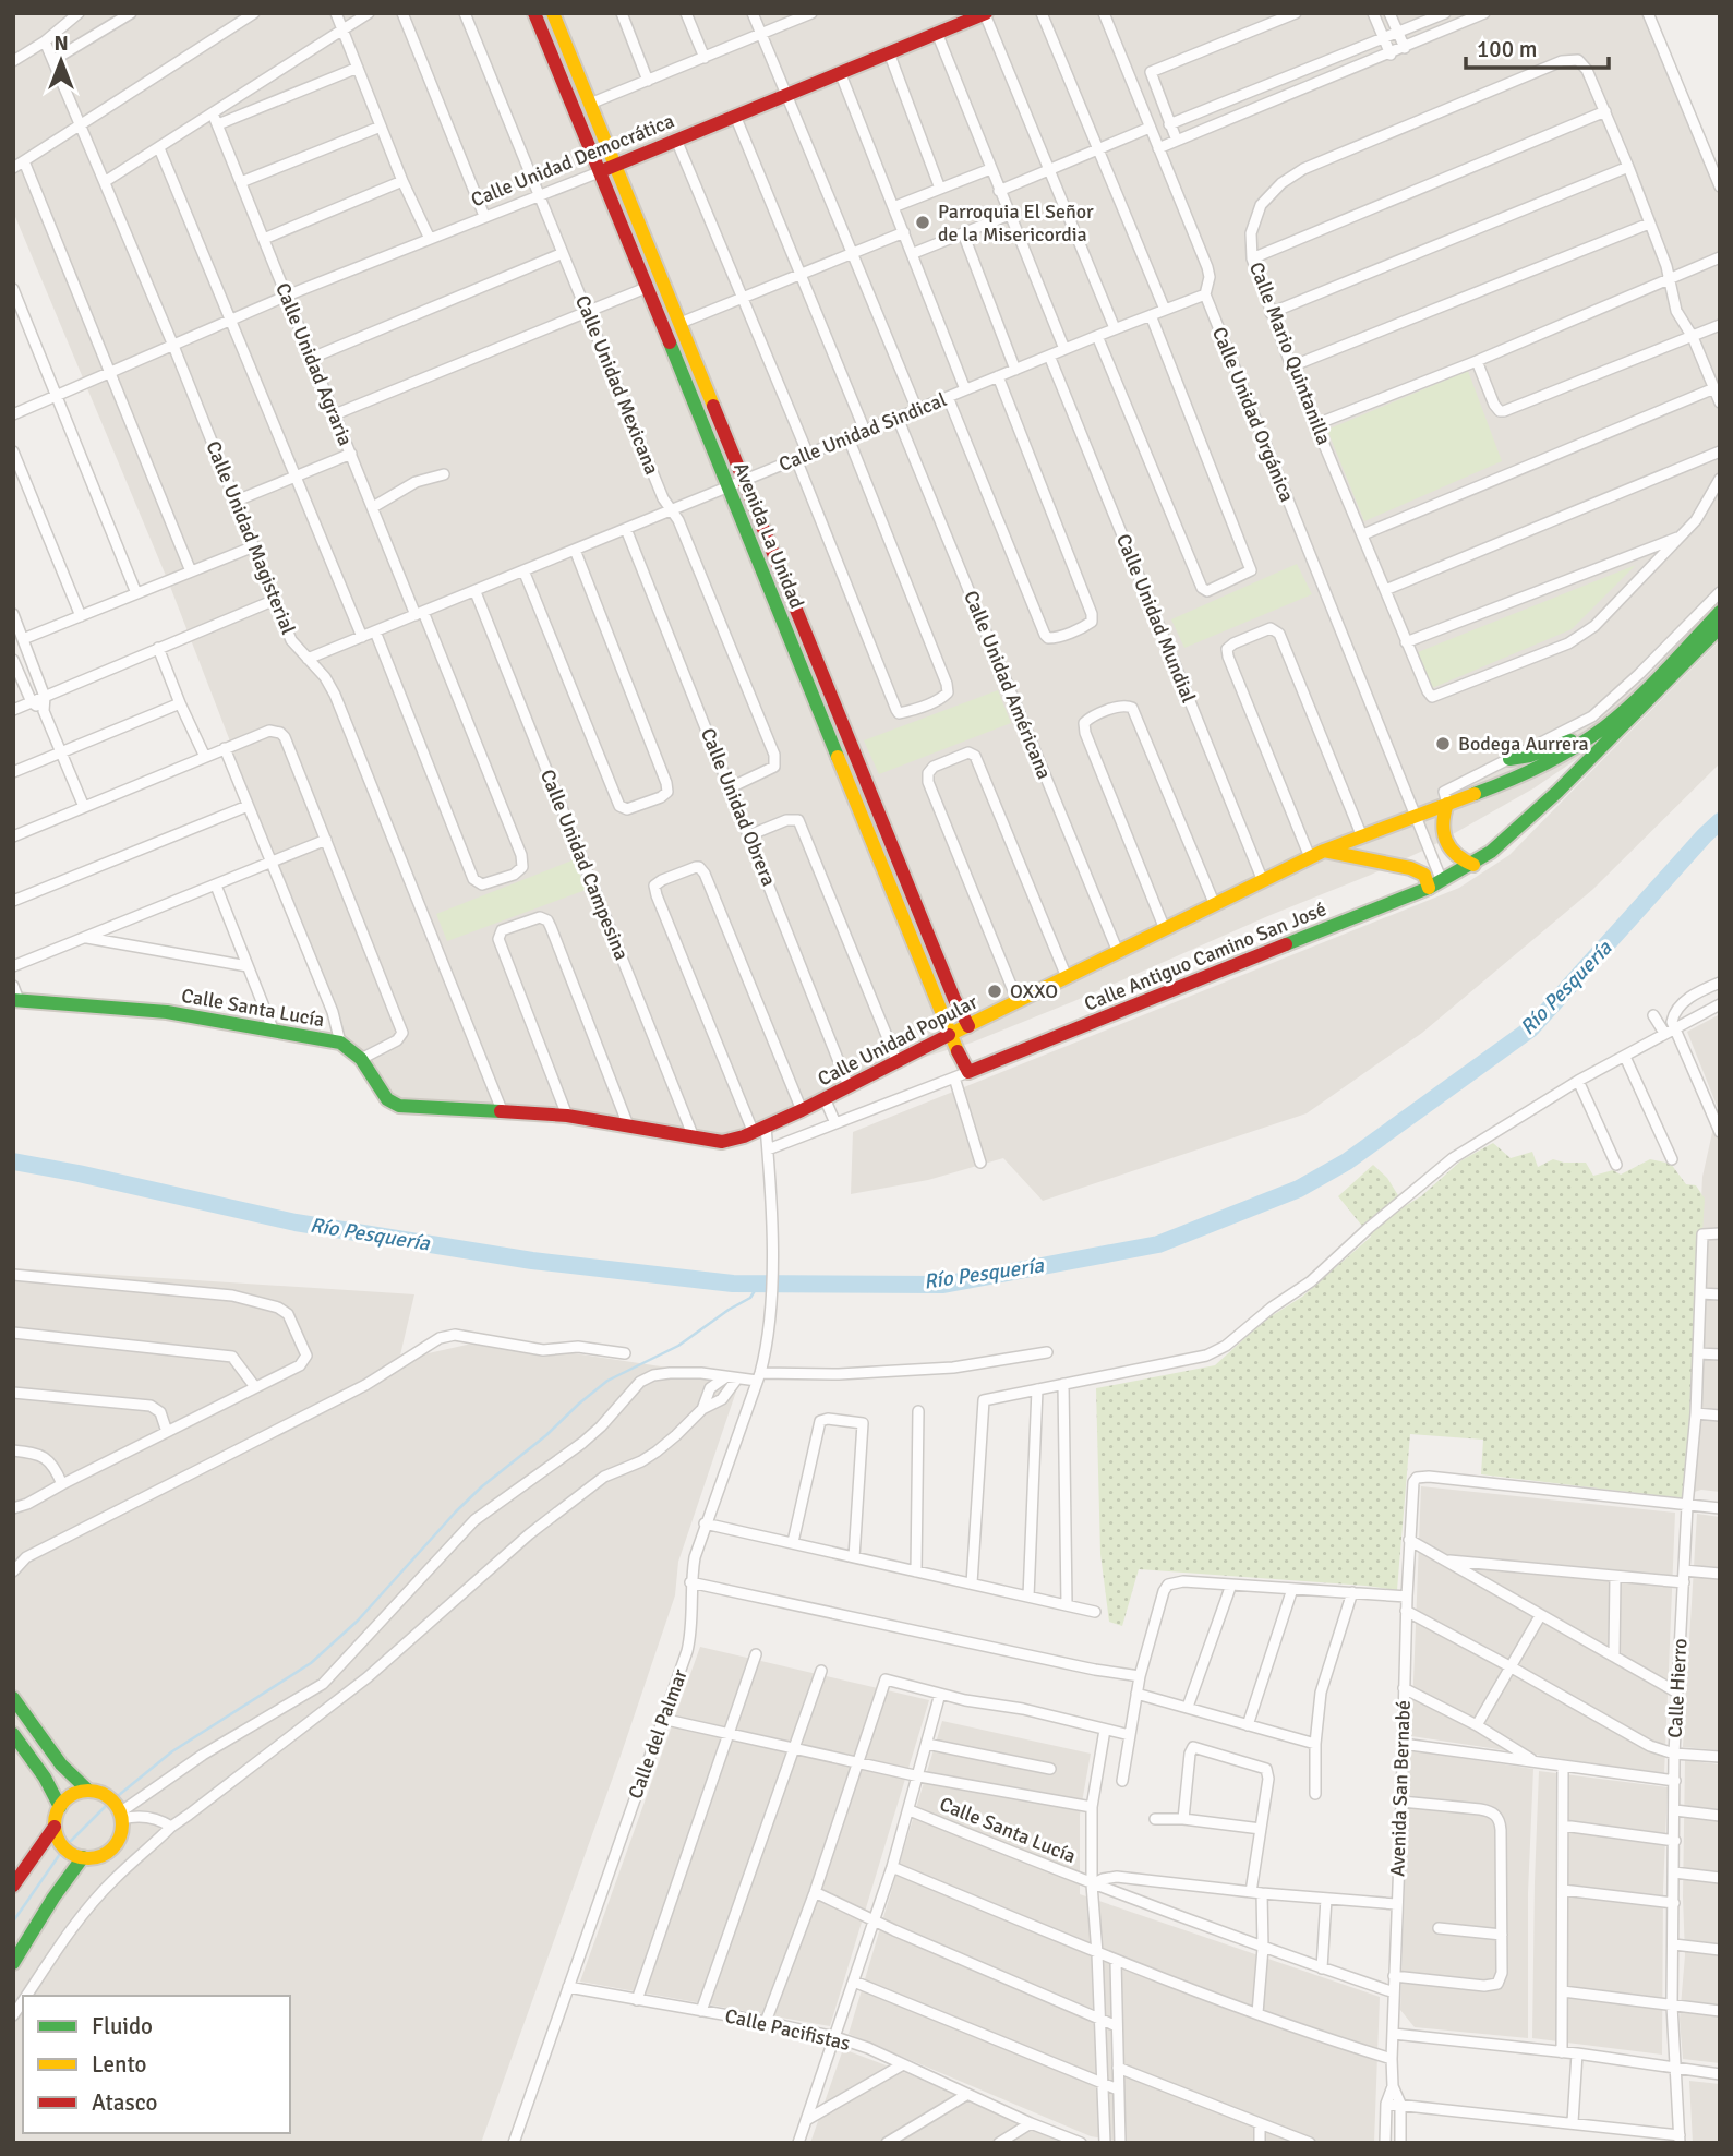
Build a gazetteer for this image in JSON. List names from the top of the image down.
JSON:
{
  "streets": {
    "street": [
      "Calle Unidad Democrática",
      "Calle Mario Quintanilla",
      "Calle Unidad Agraria",
      "Calle Unidad Mexicana",
      "Calle Unidad Orgánica",
      "Calle Unidad Sindical",
      "Avenida La Unidad",
      "Calle Unidad Magisterial",
      "Calle Unidad Mundial",
      "Calle Unidad Américana",
      "Calle Unidad Obrera",
      "Calle Unidad Campesina",
      "Calle Antiguo Camino San José",
      "Calle Santa Lucía",
      "Calle Unidad Popular",
      "Calle Hierro",
      "Calle del Palmar",
      "Avenida San Bernabé",
      "Calle Pacifistas"
    ]
  },
  "crossings": [
    ["Calle Unidad Democrática", "Calle Unidad Agraria"],
    ["Calle Unidad Democrática", "Calle Unidad Mexicana"],
    ["Calle Unidad Democrática", "Avenida La Unidad"],
    ["Calle Unidad Democrática", "Calle Unidad Magisterial"],
    ["Calle Unidad Agraria", "Calle Unidad Sindical"],
    ["Calle Unidad Mexicana", "Calle Unidad Sindical"],
    ["Calle Unidad Mexicana", "Calle Unidad Obrera"],
    ["Calle Unidad Orgánica", "Calle Unidad Sindical"],
    ["Calle Unidad Orgánica", "Calle Antiguo Camino San José"],
    ["Calle Unidad Orgánica", "Calle Unidad Popular"],
    ["Calle Unidad Sindical", "Avenida La Unidad"],
    ["Calle Unidad Sindical", "Calle Unidad Magisterial"],
    ["Calle Unidad Sindical", "Calle Unidad Mundial"],
    ["Calle Unidad Sindical", "Calle Unidad Américana"],
    ["Calle Unidad Sindical", "Calle Unidad Obrera"],
    ["Calle Unidad Sindical", "Calle Unidad Campesina"],
    ["Avenida La Unidad", "Calle Antiguo Camino San José"],
    ["Avenida La Unidad", "Calle Unidad Popular"],
    ["Calle Unidad Magisterial", "Calle Santa Lucía"],
    ["Calle Unidad Magisterial", "Calle Unidad Popular"],
    ["Calle Unidad Mundial", "Calle Unidad Popular"],
    ["Calle Unidad Américana", "Calle Unidad Popular"],
    ["Calle Unidad Obrera", "Calle Unidad Popular"],
    ["Calle Unidad Campesina", "Calle Unidad Popular"],
    ["Calle Antiguo Camino San José", "Calle del Palmar"],
    ["Calle Santa Lucía", "Calle Unidad Popular"],
    ["Calle Santa Lucía", "Avenida San Bernabé"],
    ["Calle Unidad Popular", "Calle del Palmar"],
    ["Calle Hierro", "Avenida San Bernabé"],
    ["Calle del Palmar", "Calle Pacifistas"]
  ],
  "water": ["Río Pesquería"],
  "places": ["Parroquia El Señor de la Misericordia", "Bodega Aurrera", "OXXO"],
  "legend": ["Fluido", "Lento", "Atasco"],
  "scale_bar": "100 m",
  "north": "top"
}
